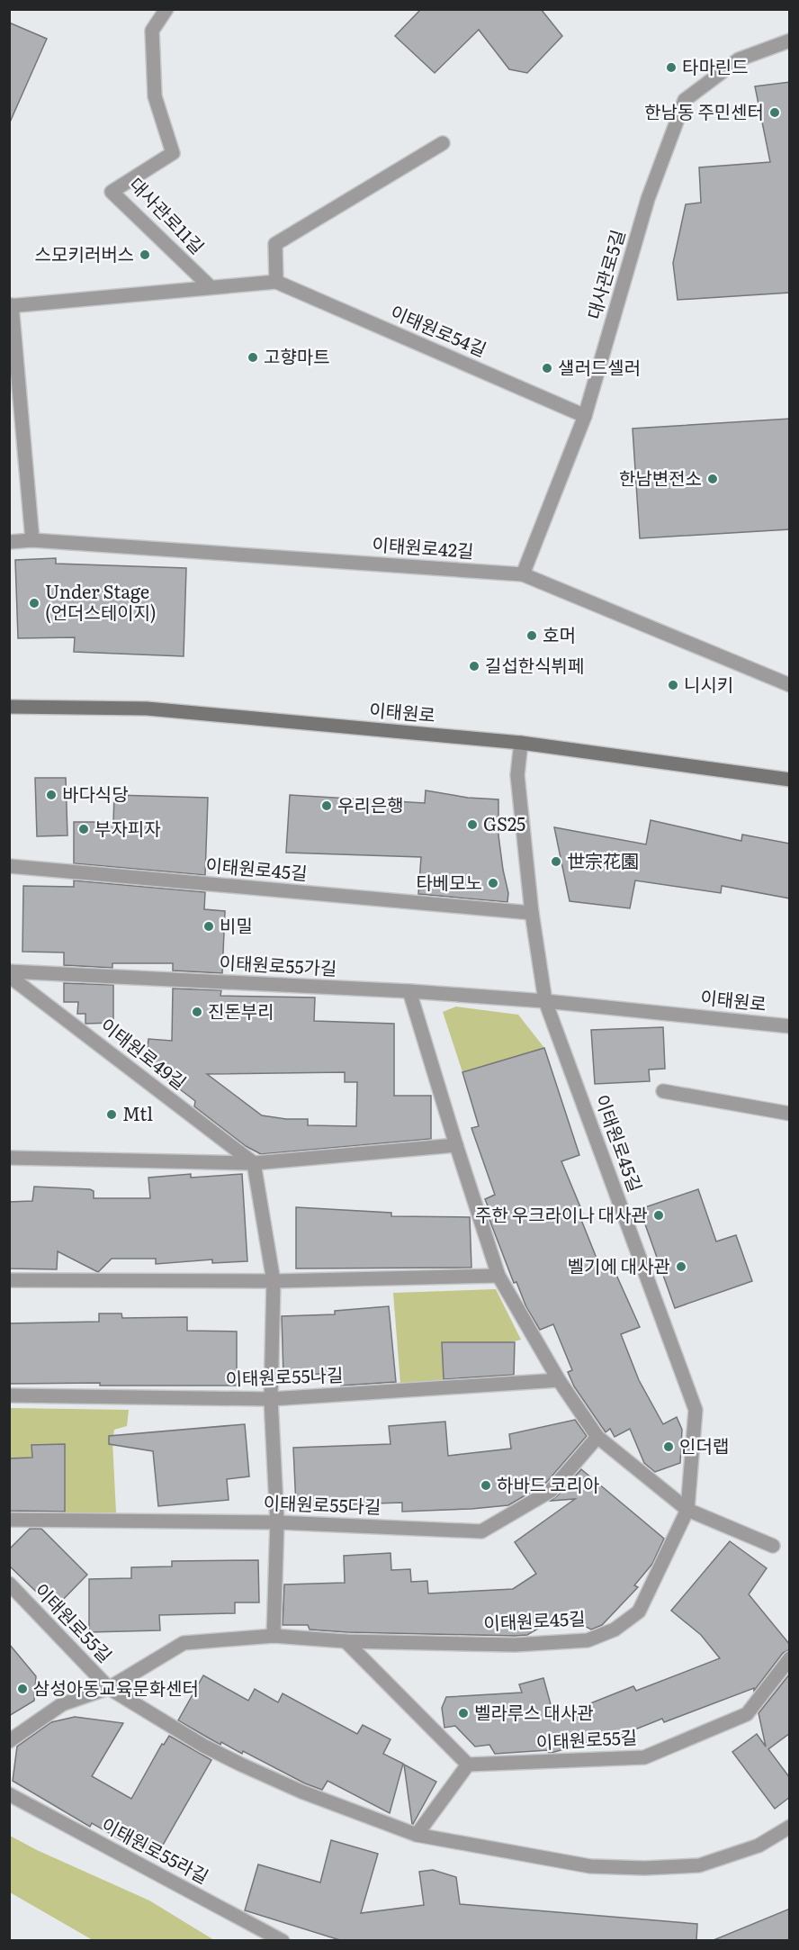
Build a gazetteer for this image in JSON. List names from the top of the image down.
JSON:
{
  "streets": {
    "main road": ["이태원로"],
    "street": [
      "대사관로11길",
      "대사관로5길",
      "이태원로54길",
      "이태원로42길",
      "이태원로45길",
      "이태원로55가길",
      "이태원로49길",
      "이태원로55나길",
      "이태원로55다길",
      "이태원로55길",
      "이태원로55라길"
    ]
  },
  "crossings": [
    ["대사관로11길", "이태원로54길"],
    ["대사관로5길", "이태원로54길"],
    ["대사관로5길", "이태원로42길"],
    ["이태원로", "이태원로45길"],
    ["이태원로", "이태원로55가길"],
    ["이태원로45길", "이태원로55가길"],
    ["이태원로45길", "이태원로55길"]
  ],
  "places": [
    "타마린드",
    "한남동 주민센터",
    "스모키러버스",
    "고향마트",
    "샐러드셀러",
    "한남변전소",
    "Under Stage (언더스테이지)",
    "호머",
    "길섭한식뷔페",
    "니시키",
    "바다식당",
    "우리은행",
    "GS25",
    "부자피자",
    "世宗花園",
    "타베모노",
    "비밀",
    "진돈부리",
    "Mtl",
    "주한 우크라이나 대사관",
    "벨기에 대사관",
    "인더랩",
    "하바드 코리아",
    "삼성아동교육문화센터",
    "벨라루스 대사관"
  ]
}
